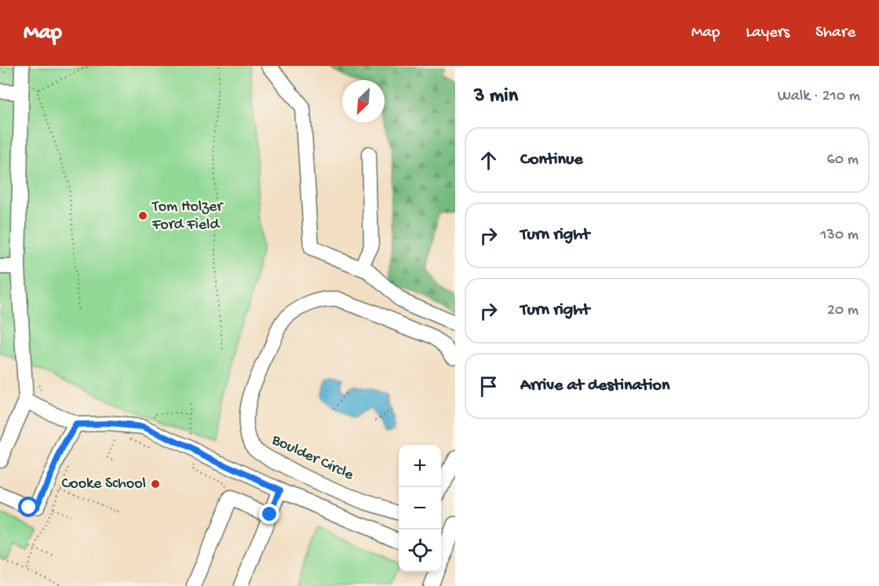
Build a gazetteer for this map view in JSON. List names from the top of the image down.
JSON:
{
  "streets": {
    "street": ["Boulder Circle"]
  },
  "places": ["Tom Holzer Ford Field", "Cooke School"],
  "north": "bottom left",
  "page": {
    "header": "Map",
    "nav": ["Map", "Layers", "Share"],
    "heading": ["3 min", "Walk · 210 m"],
    "list": [
      ["Continue", "60 m"],
      ["Turn right", "130 m"],
      ["Turn right", "20 m"],
      "Arrive at destination"
    ],
    "map_buttons": ["+", "−"]
  }
}
